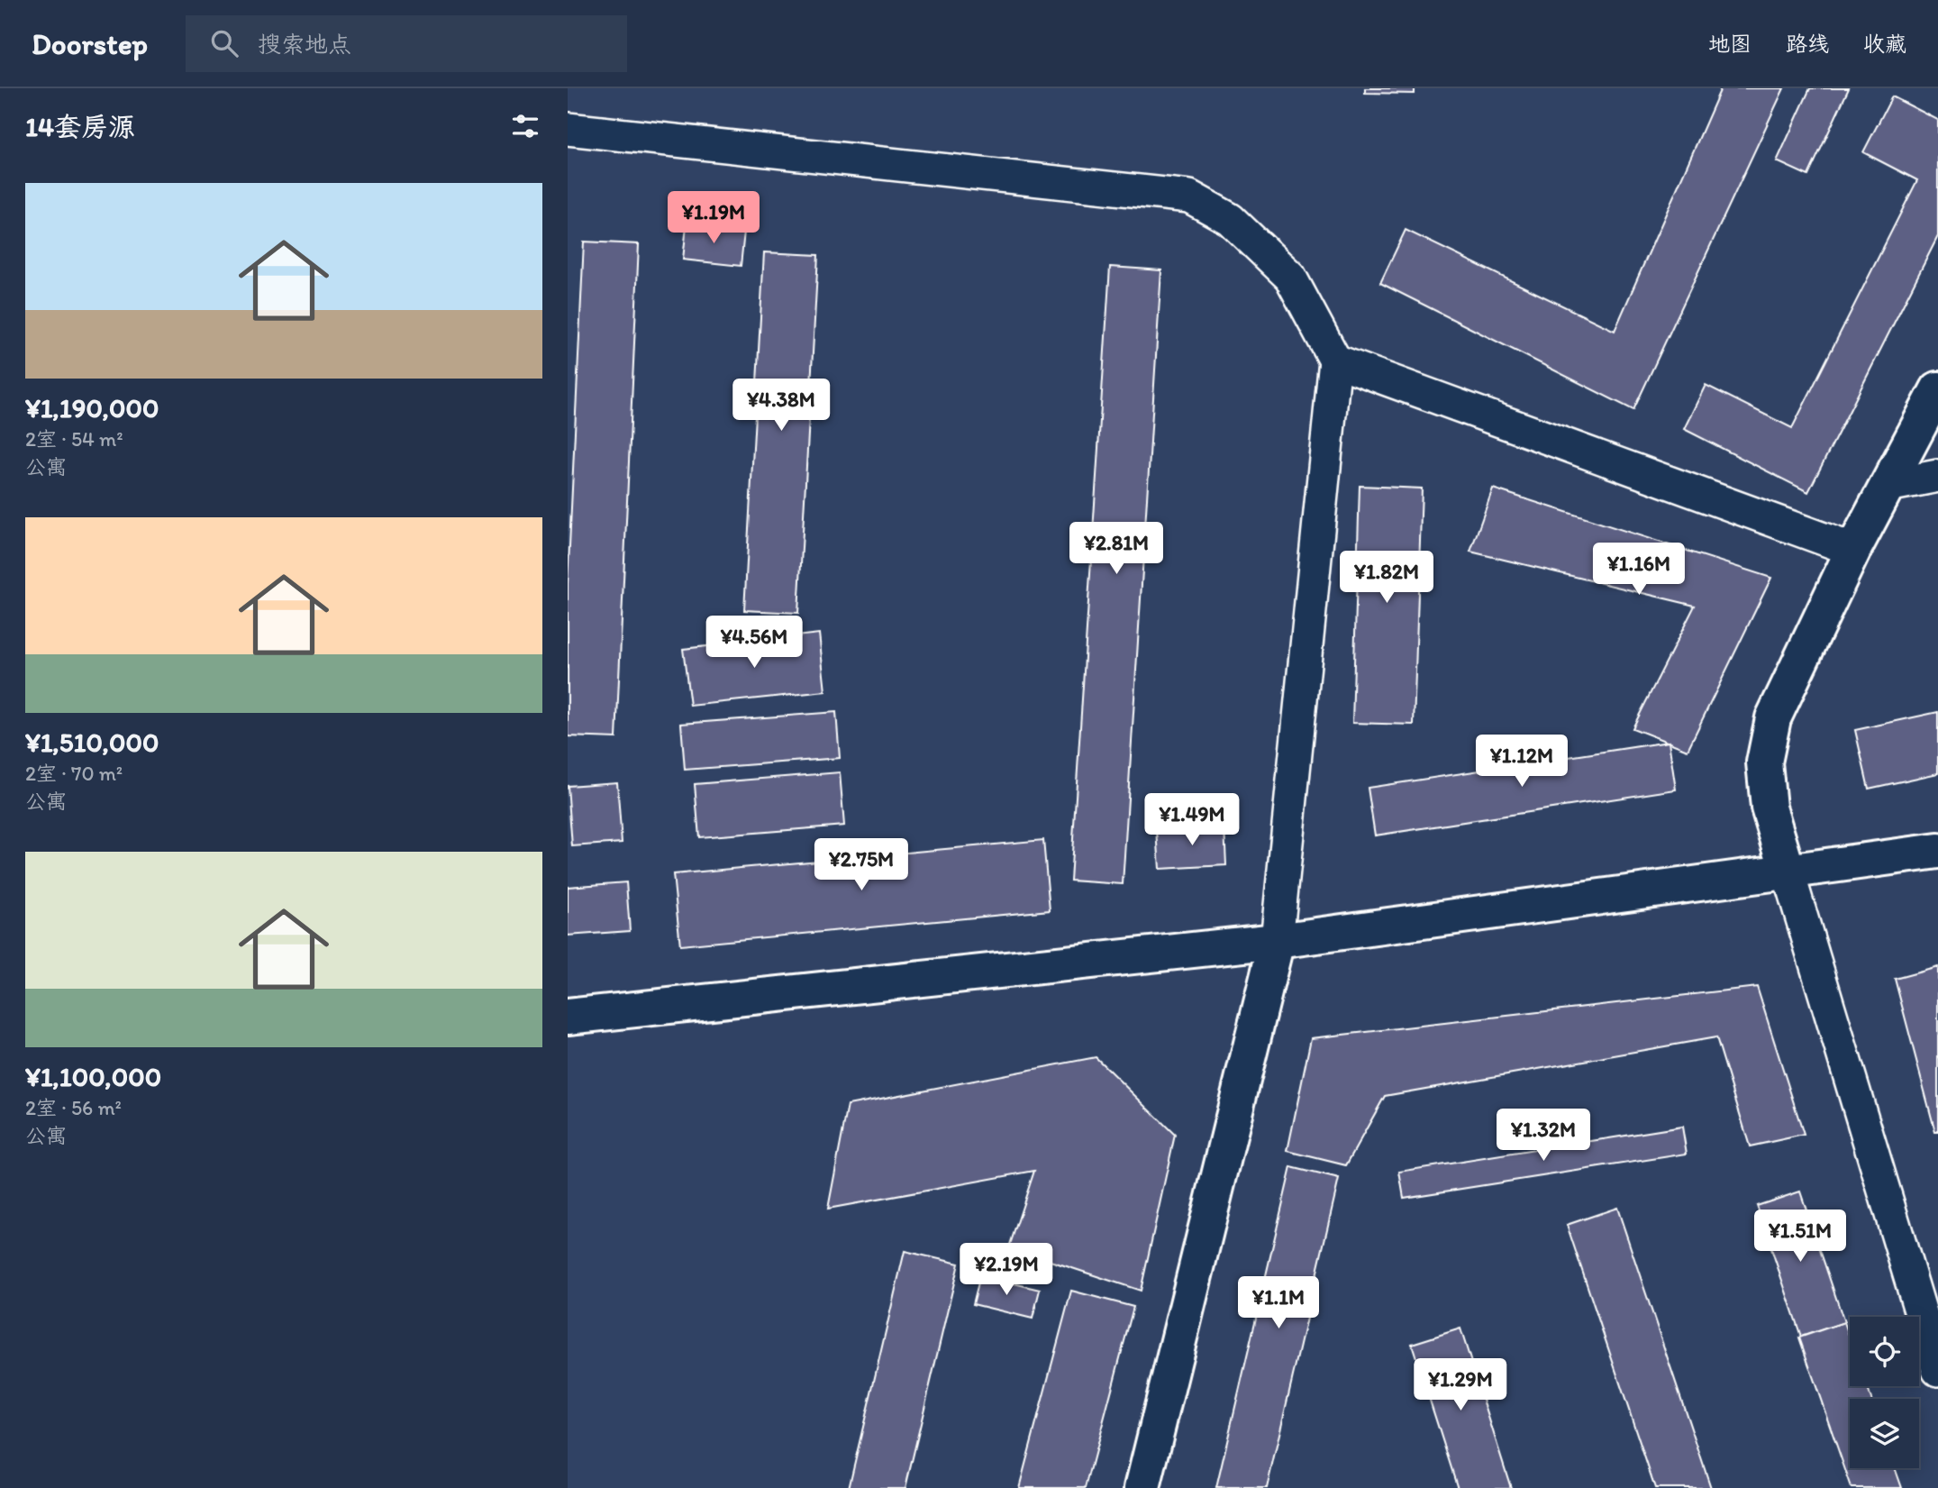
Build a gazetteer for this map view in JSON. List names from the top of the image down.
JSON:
{
  "page": {
    "header": "Doorstep",
    "search": "搜索地点",
    "nav": ["地图", "路线", "收藏"],
    "heading": "14套房源",
    "list": [
      {
        "name": "¥1,190,000",
        "note": "2室 · 54 m² · 公寓"
      },
      {
        "name": "¥1,510,000",
        "note": "2室 · 70 m² · 公寓"
      },
      {
        "name": "¥1,100,000",
        "note": "2室 · 56 m² · 公寓"
      }
    ],
    "price": [
      "¥1.19M",
      "¥4.38M",
      "¥2.81M",
      "¥1.16M",
      "¥1.82M",
      "¥4.56M",
      "¥1.12M",
      "¥1.49M",
      "¥2.75M",
      "¥1.32M",
      "¥1.51M",
      "¥2.19M",
      "¥1.1M",
      "¥1.29M"
    ]
  }
}
